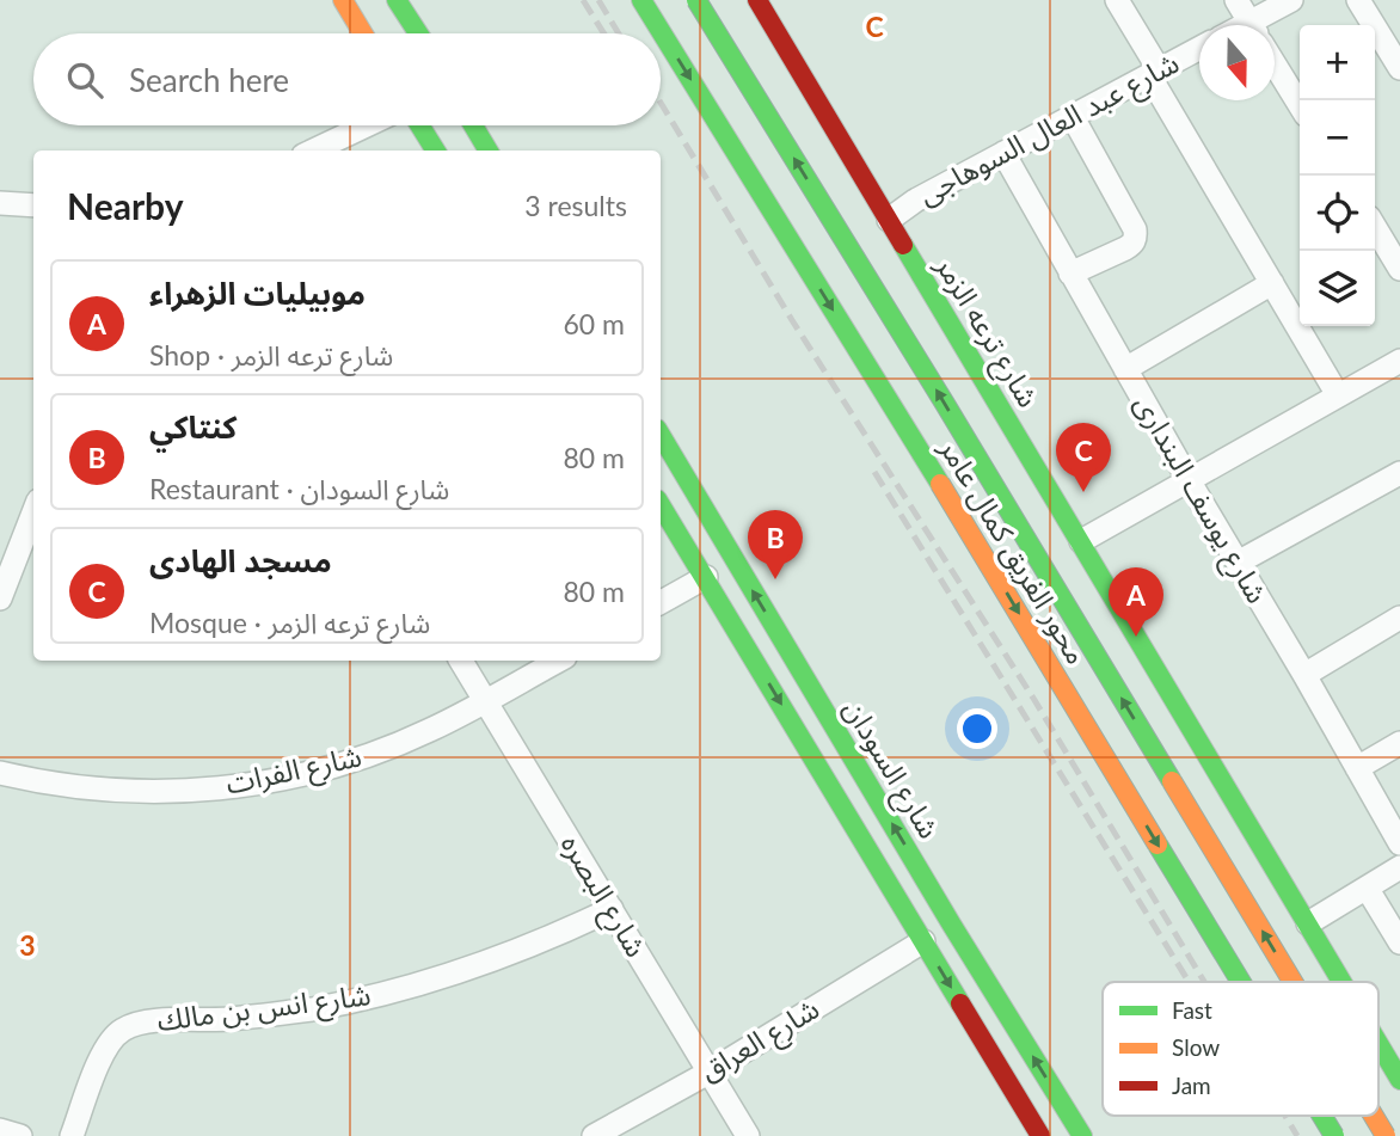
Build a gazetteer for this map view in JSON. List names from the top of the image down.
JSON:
{
  "streets": {
    "main road": ["شارع ترعه الزمر", "محور الفريق كمال عامر", "شارع السودان"],
    "street": [
      "شارع عبد العال السوهاجى",
      "شارع يوسف البندارى",
      "شارع الفرات",
      "شارع البصره",
      "شارع انس بن مالك",
      "شارع العراق"
    ]
  },
  "crossings": [
    ["شارع عبد العال السوهاجى", "شارع ترعه الزمر"],
    ["شارع عبد العال السوهاجى", "شارع يوسف البندارى"],
    ["شارع السودان", "شارع العراق"],
    ["شارع الفرات", "شارع البصره"],
    ["شارع البصره", "شارع انس بن مالك"],
    ["شارع البصره", "شارع العراق"]
  ],
  "legend": ["Fast", "Slow", "Jam"],
  "north": "bottom",
  "page": {
    "map_buttons": ["+", "−"],
    "search": "Search here",
    "heading": ["Nearby", "3 results"],
    "list": [
      {
        "mark": "A",
        "name": "موبيليات الزهراء",
        "note": "Shop · شارع ترعه الزمر",
        "value": "60 m"
      },
      {
        "mark": "B",
        "name": "كنتاكي",
        "note": "Restaurant · شارع السودان",
        "value": "80 m"
      },
      {
        "mark": "C",
        "name": "مسجد الهادى",
        "note": "Mosque · شارع ترعه الزمر",
        "value": "80 m"
      }
    ],
    "pins": ["C", "B", "A"]
  },
  "grid": {
    "columns": ["C"],
    "rows": ["3"]
  }
}
